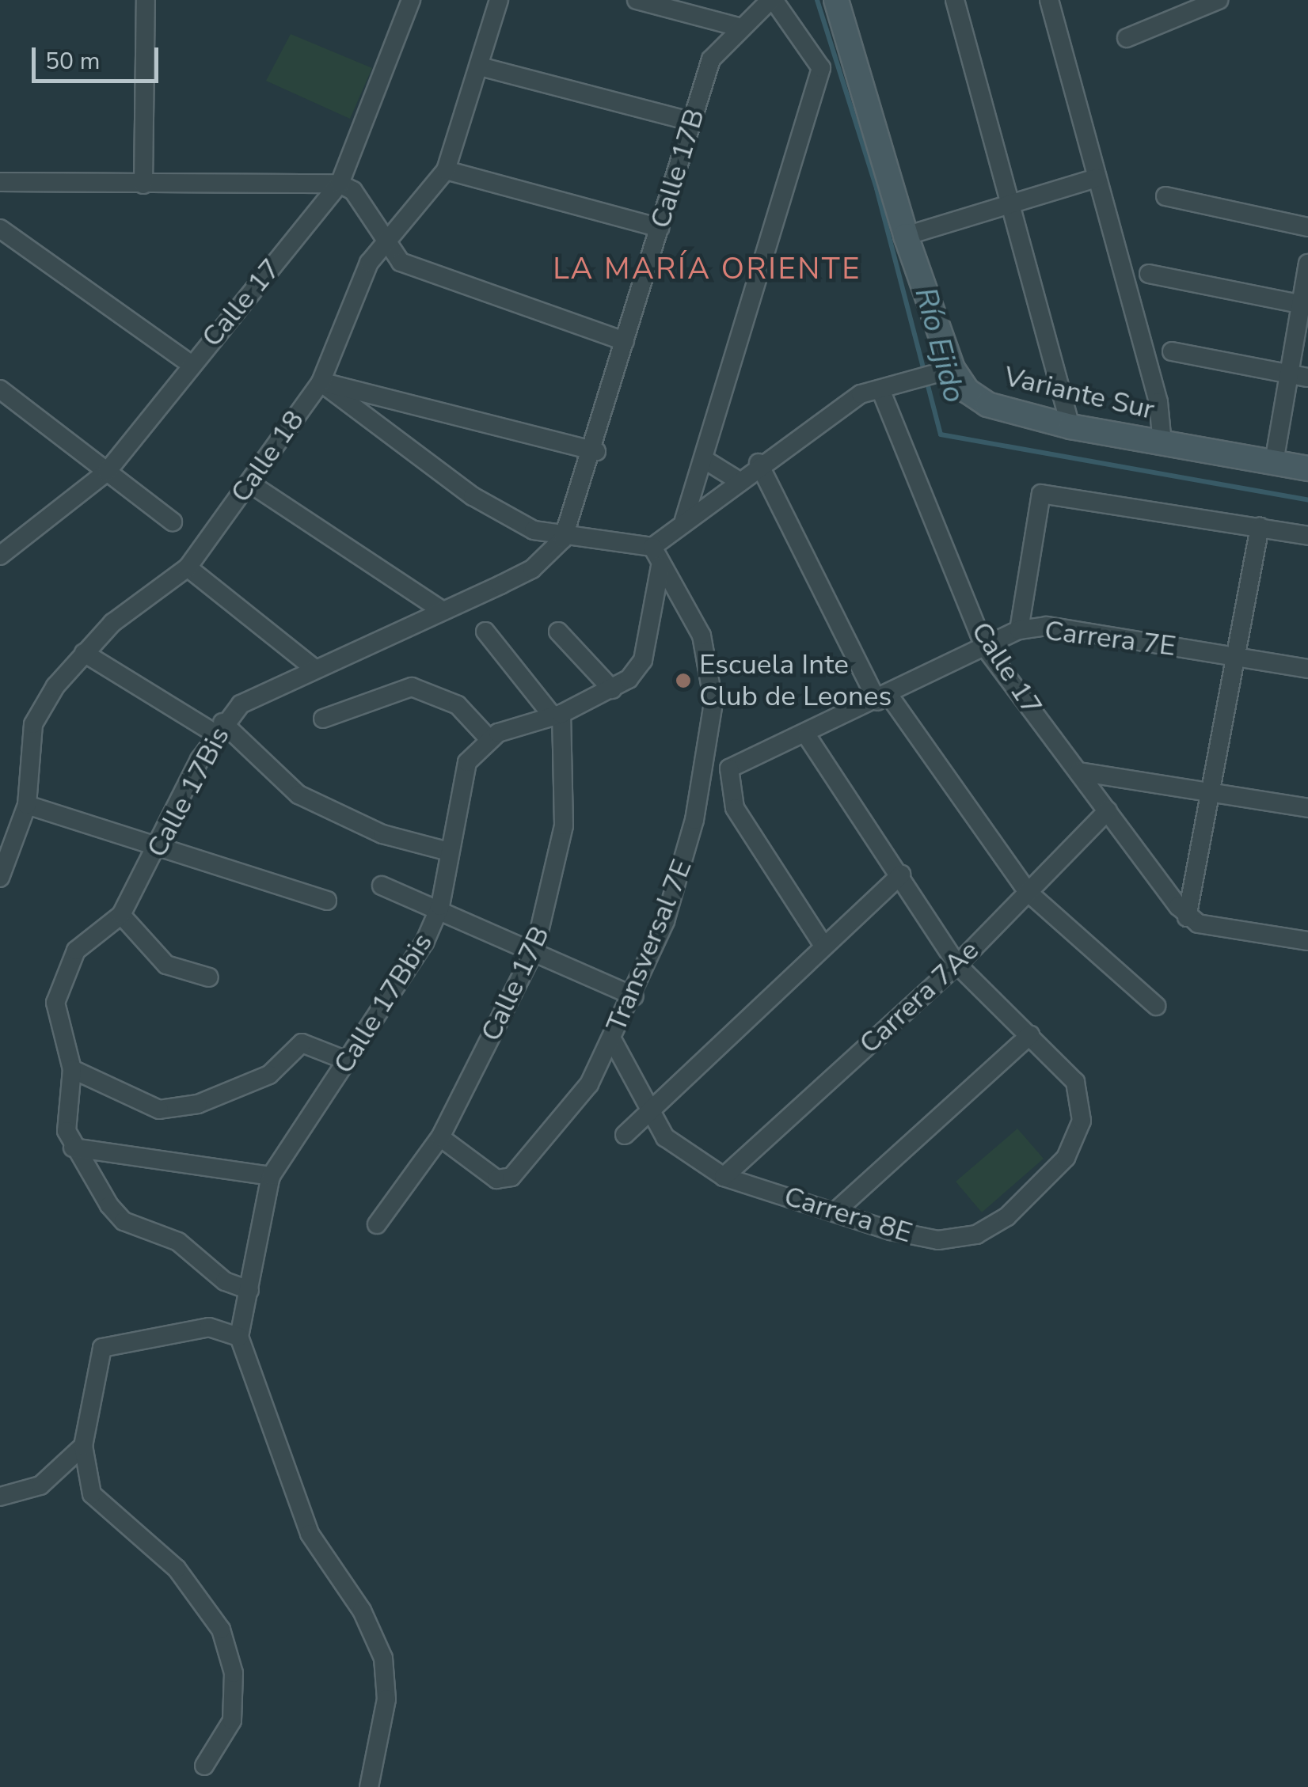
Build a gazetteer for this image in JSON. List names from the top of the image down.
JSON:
{
  "streets": {
    "main road": ["Variante Sur"],
    "street": [
      "Calle 17B",
      "Calle 17",
      "Calle 18",
      "Carrera 7E",
      "Calle 17Bis",
      "Transversal 7E",
      "Carrera 7Ae",
      "Calle 17Bbis",
      "Carrera 8E"
    ]
  },
  "crossings": [
    ["Calle 17B", "Calle 17Bis"],
    ["Calle 17B", "Transversal 7E"],
    ["Calle 17", "Carrera 7E"],
    ["Calle 17", "Carrera 7Ae"],
    ["Transversal 7E", "Carrera 8E"],
    ["Carrera 7Ae", "Carrera 8E"]
  ],
  "districts": ["LA MARÍA ORIENTE"],
  "water": ["Río Ejido"],
  "places": ["Escuela Inte Club de Leones"],
  "scale_bar": "50 m"
}
